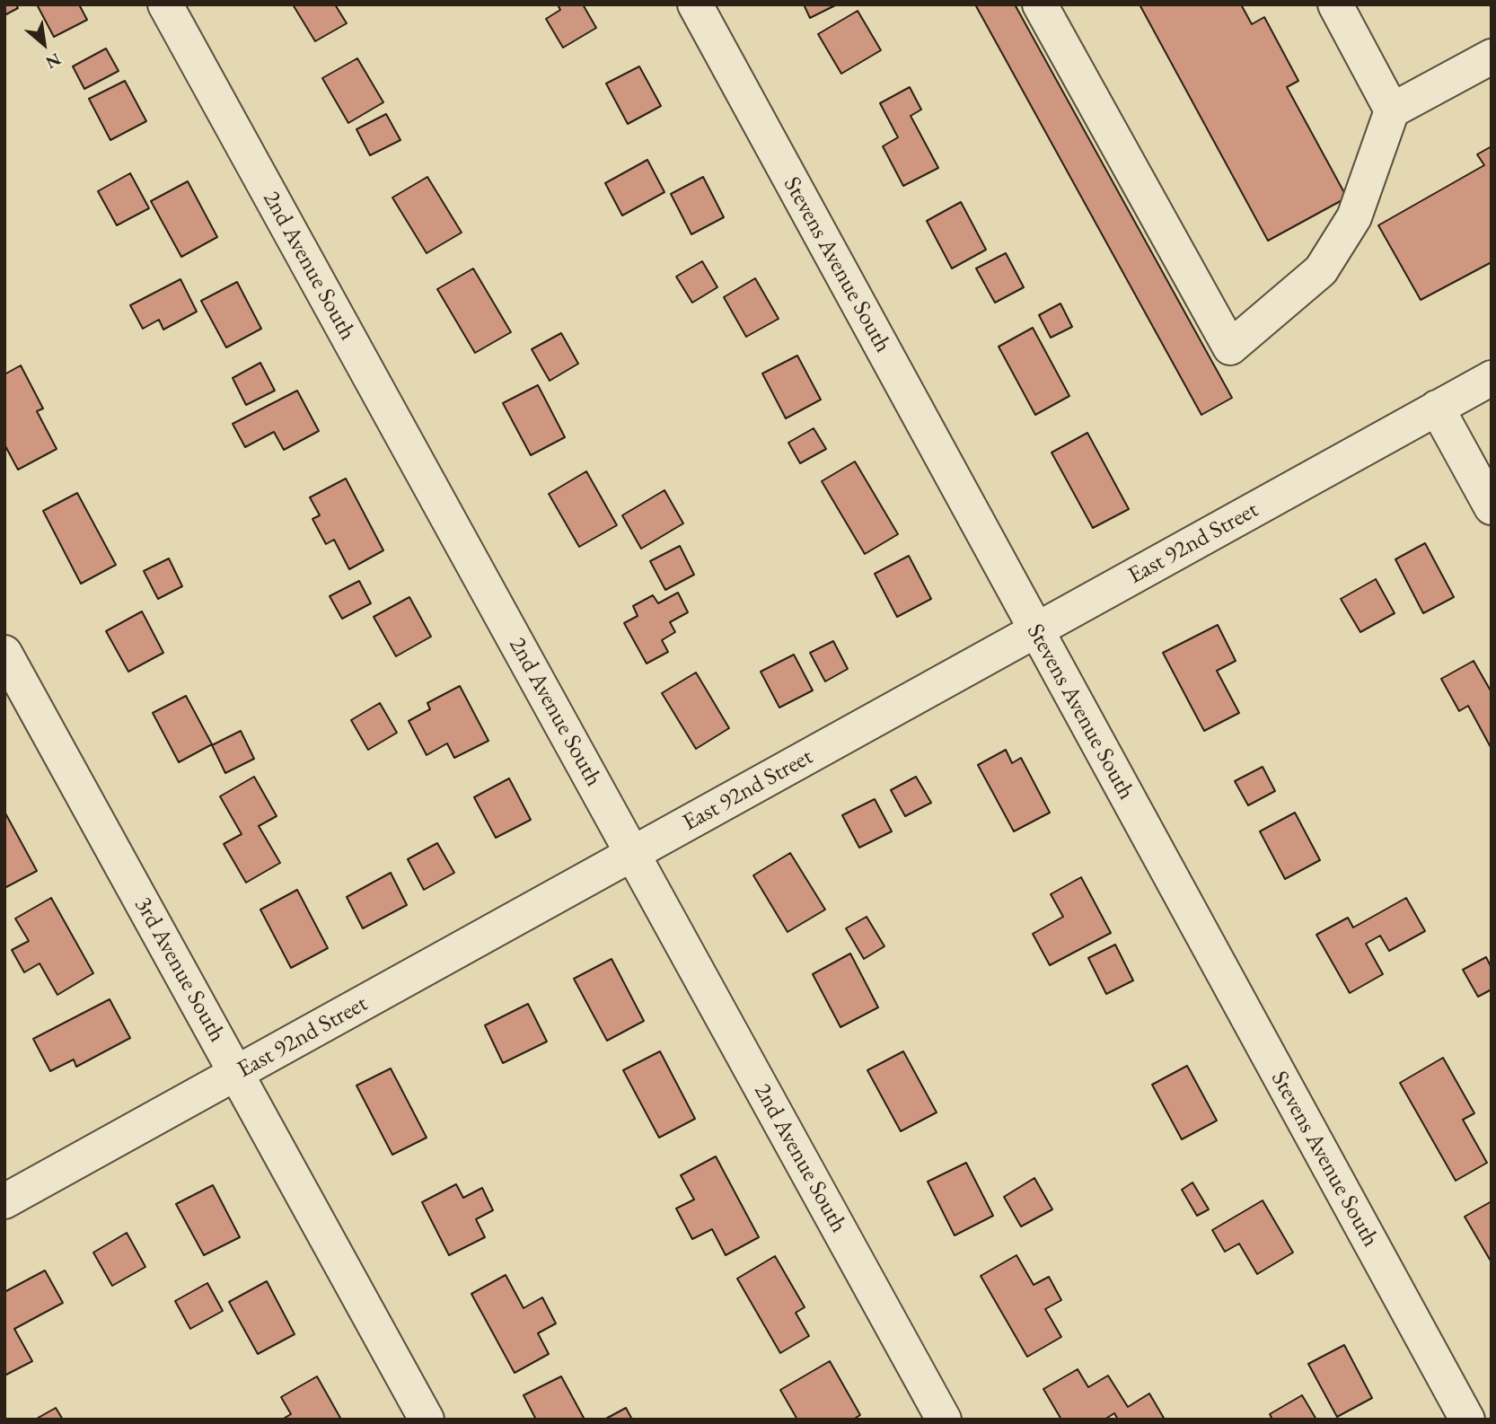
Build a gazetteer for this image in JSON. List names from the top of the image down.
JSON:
{
  "streets": {
    "street": [
      "Stevens Avenue South",
      "2nd Avenue South",
      "East 92nd Street",
      "3rd Avenue South"
    ]
  },
  "crossings": [
    ["Stevens Avenue South", "East 92nd Street"],
    ["2nd Avenue South", "East 92nd Street"],
    ["East 92nd Street", "3rd Avenue South"]
  ],
  "north": "bottom right"
}
